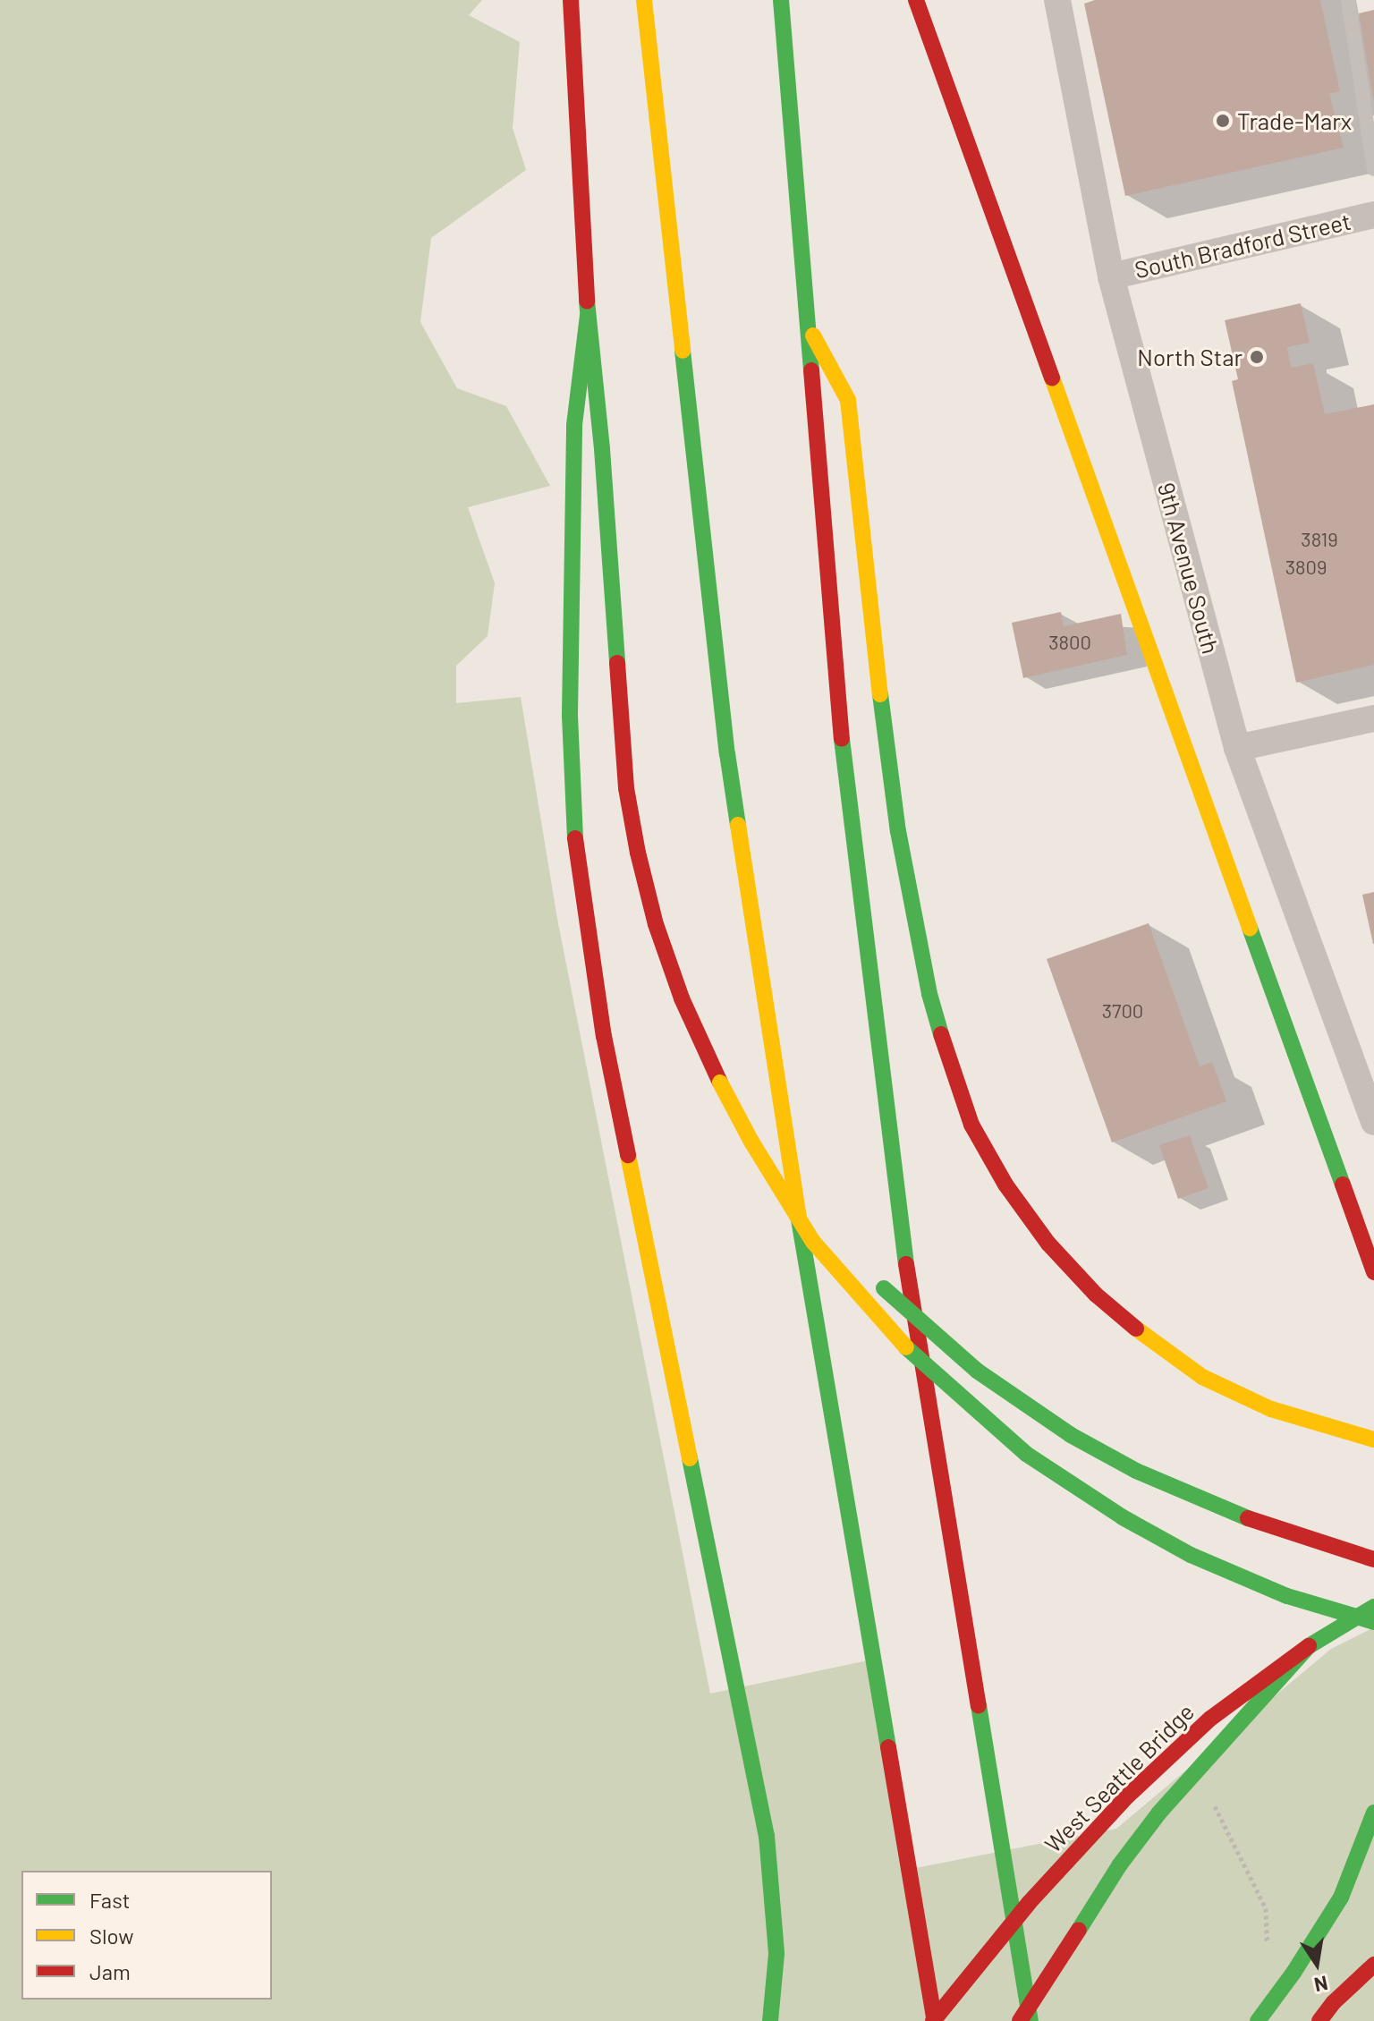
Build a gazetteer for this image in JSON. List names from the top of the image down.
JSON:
{
  "streets": {
    "highway": ["West Seattle Bridge"],
    "street": ["South Bradford Street", "9th Avenue South"]
  },
  "crossings": [
    ["South Bradford Street", "9th Avenue South"]
  ],
  "places": ["Trade-Marx", "North Star"],
  "house_numbers": [
    "3819",
    "3809",
    "3800",
    "3700"
  ],
  "legend": ["Fast", "Slow", "Jam"],
  "north": "bottom"
}
